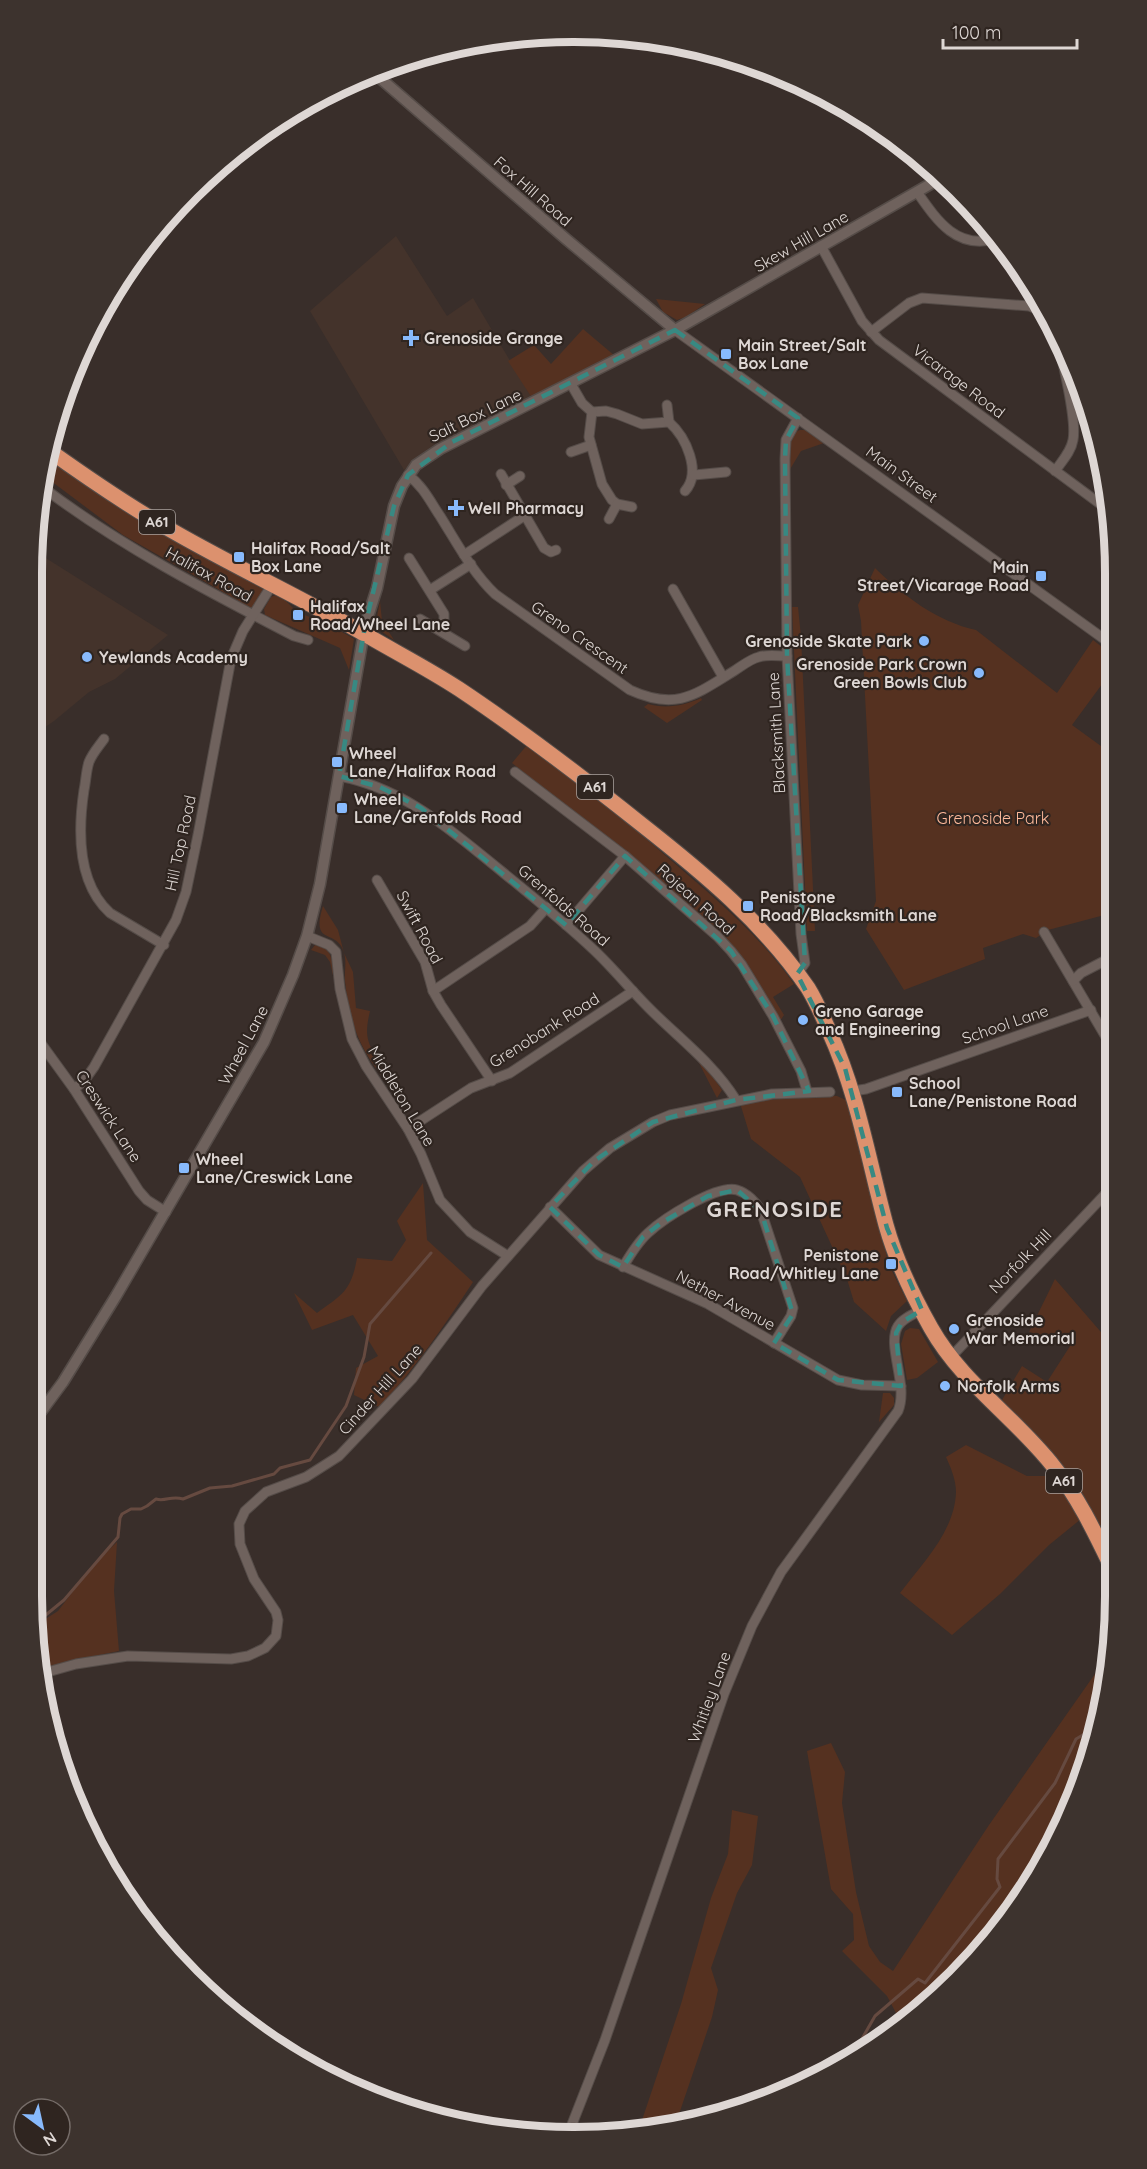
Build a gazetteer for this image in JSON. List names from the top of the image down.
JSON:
{
  "streets": {
    "highway": ["A61"],
    "street": [
      "Fox Hill Road",
      "Skew Hill Lane",
      "Vicarage Road",
      "Salt Box Lane",
      "Main Street",
      "Halifax Road",
      "Greno Crescent",
      "Blacksmith Lane",
      "Hill Top Road",
      "Rojean Road",
      "Grenfolds Road",
      "Swift Road",
      "School Lane",
      "Grenobank Road",
      "Wheel Lane",
      "Middleton Lane",
      "Creswick Lane",
      "Norfolk Hill",
      "Nether Avenue",
      "Cinder Hill Lane",
      "Whitley Lane"
    ]
  },
  "crossings": [
    ["Fox Hill Road", "Skew Hill Lane"],
    ["Fox Hill Road", "Salt Box Lane"],
    ["Fox Hill Road", "Main Street"],
    ["Skew Hill Lane", "Vicarage Road"],
    ["Skew Hill Lane", "Salt Box Lane"],
    ["Skew Hill Lane", "Main Street"],
    ["Salt Box Lane", "Main Street"],
    ["Salt Box Lane", "A61"],
    ["Salt Box Lane", "Greno Crescent"],
    ["Salt Box Lane", "Wheel Lane"],
    ["Main Street", "Blacksmith Lane"],
    ["A61", "Blacksmith Lane"],
    ["A61", "Hill Top Road"],
    ["A61", "School Lane"],
    ["A61", "Wheel Lane"],
    ["A61", "Norfolk Hill"],
    ["A61", "Whitley Lane"],
    ["Halifax Road", "Hill Top Road"],
    ["Greno Crescent", "Blacksmith Lane"],
    ["Hill Top Road", "Creswick Lane"],
    ["Rojean Road", "Cinder Hill Lane"],
    ["Grenfolds Road", "Grenobank Road"],
    ["Grenfolds Road", "Wheel Lane"],
    ["Grenfolds Road", "Cinder Hill Lane"],
    ["Swift Road", "Grenobank Road"],
    ["Grenobank Road", "Middleton Lane"],
    ["Wheel Lane", "Middleton Lane"],
    ["Wheel Lane", "Creswick Lane"],
    ["Middleton Lane", "Cinder Hill Lane"],
    ["Nether Avenue", "Cinder Hill Lane"],
    ["Nether Avenue", "Whitley Lane"]
  ],
  "districts": ["GRENOSIDE"],
  "parks": ["Grenoside Park"],
  "places": {
    "health": ["Grenoside Grange", "Well Pharmacy"],
    "transit": [
      "Main Street/Salt Box Lane",
      "Halifax Road/Salt Box Lane",
      "Main Street/Vicarage Road",
      "Halifax Road/Wheel Lane",
      "Wheel Lane/Halifax Road",
      "Wheel Lane/Grenfolds Road",
      "Penistone Road/Blacksmith Lane",
      "School Lane/Penistone Road",
      "Wheel Lane/Creswick Lane",
      "Penistone Road/Whitley Lane"
    ],
    "other": [
      "Grenoside Skate Park",
      "Yewlands Academy",
      "Grenoside Park Crown Green Bowls Club",
      "Greno Garage and Engineering",
      "Grenoside War Memorial",
      "Norfolk Arms"
    ]
  },
  "scale_bar": "100 m",
  "north": "bottom right"
}
